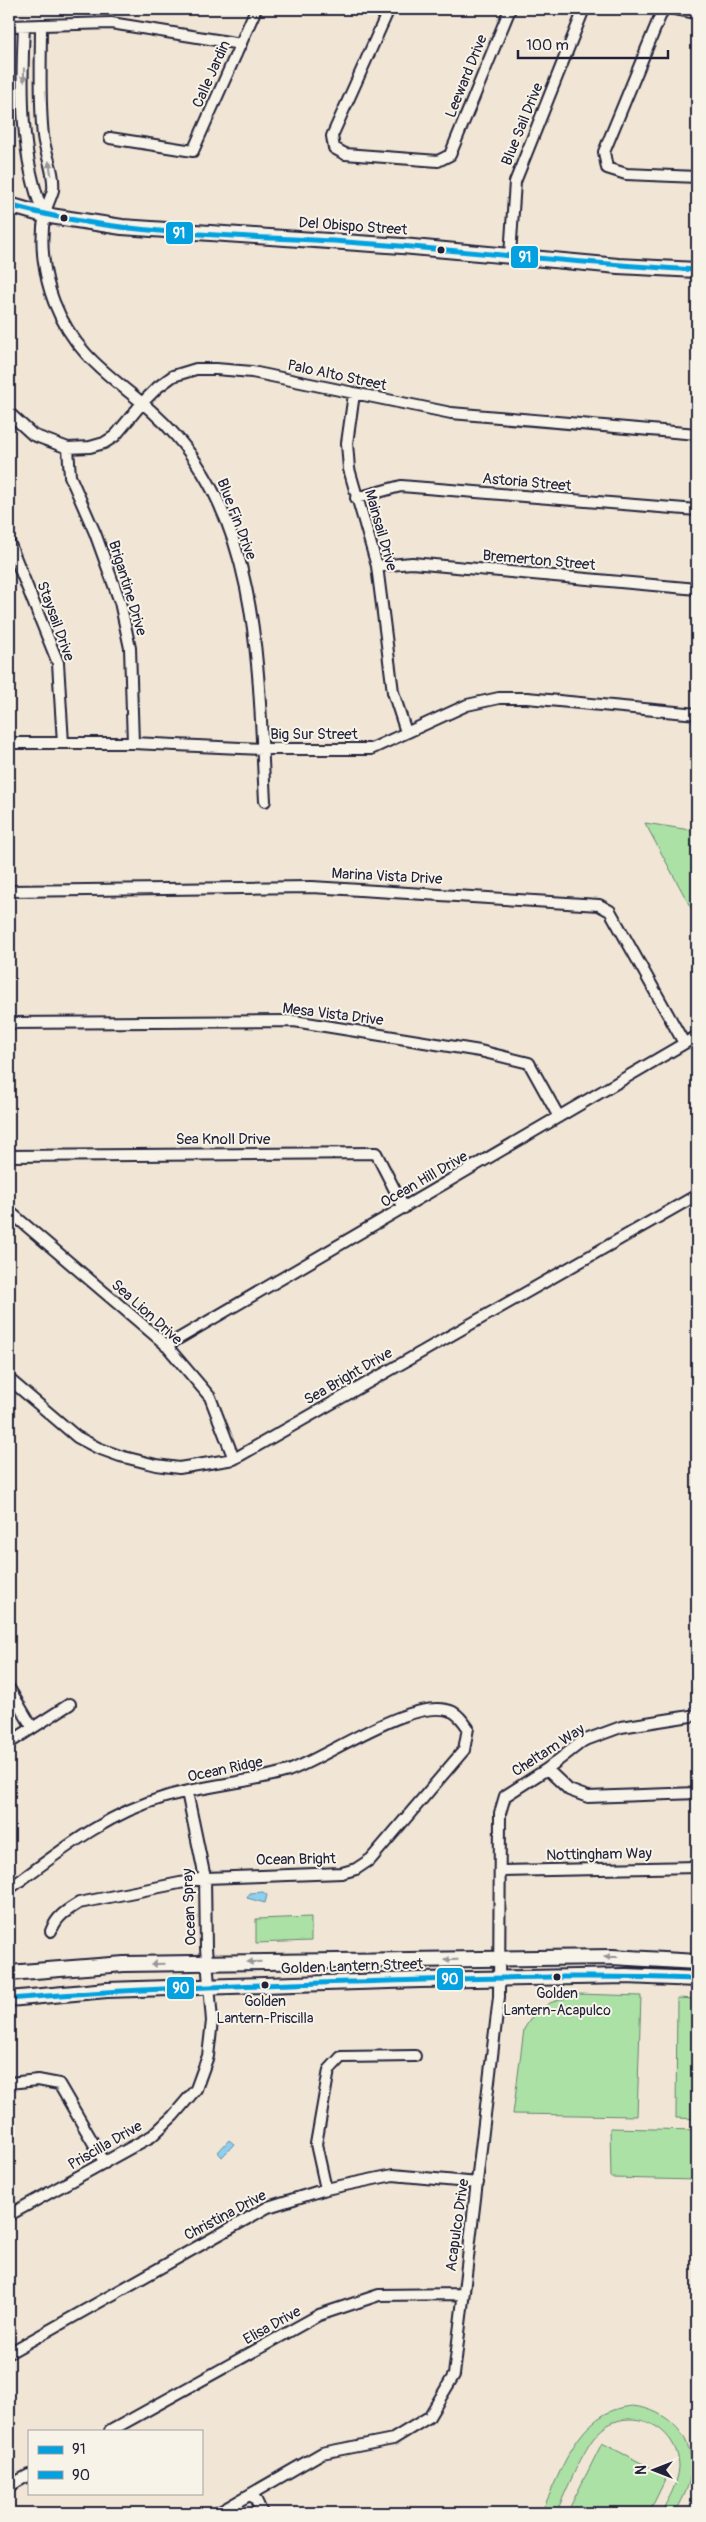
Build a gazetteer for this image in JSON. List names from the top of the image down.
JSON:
{
  "streets": {
    "main road": ["Del Obispo Street", "Golden Lantern Street"],
    "street": [
      "Calle Jardin",
      "Leeward Drive",
      "Blue Sail Drive",
      "Palo Alto Street",
      "Astoria Street",
      "Blue Fin Drive",
      "Mainsail Drive",
      "Bremerton Street",
      "Brigantine Drive",
      "Staysail Drive",
      "Big Sur Street",
      "Marina Vista Drive",
      "Mesa Vista Drive",
      "Sea Knoll Drive",
      "Ocean Hill Drive",
      "Sea Lion Drive",
      "Sea Bright Drive",
      "Cheltam Way",
      "Ocean Ridge",
      "Nottingham Way",
      "Ocean Bright",
      "Ocean Spray",
      "Priscilla Drive",
      "Christina Drive",
      "Acapulco Drive",
      "Elisa Drive"
    ]
  },
  "crossings": [
    ["Blue Sail Drive", "Del Obispo Street"],
    ["Del Obispo Street", "Blue Fin Drive"],
    ["Palo Alto Street", "Blue Fin Drive"],
    ["Palo Alto Street", "Mainsail Drive"],
    ["Palo Alto Street", "Brigantine Drive"],
    ["Astoria Street", "Mainsail Drive"],
    ["Blue Fin Drive", "Big Sur Street"],
    ["Mainsail Drive", "Bremerton Street"],
    ["Mainsail Drive", "Big Sur Street"],
    ["Brigantine Drive", "Big Sur Street"],
    ["Staysail Drive", "Big Sur Street"],
    ["Marina Vista Drive", "Ocean Hill Drive"],
    ["Mesa Vista Drive", "Ocean Hill Drive"],
    ["Sea Knoll Drive", "Ocean Hill Drive"],
    ["Ocean Hill Drive", "Sea Lion Drive"],
    ["Sea Lion Drive", "Sea Bright Drive"],
    ["Cheltam Way", "Acapulco Drive"],
    ["Ocean Ridge", "Ocean Bright"],
    ["Ocean Ridge", "Ocean Spray"],
    ["Nottingham Way", "Acapulco Drive"],
    ["Ocean Bright", "Ocean Spray"],
    ["Ocean Spray", "Golden Lantern Street"],
    ["Ocean Spray", "Priscilla Drive"],
    ["Golden Lantern Street", "Priscilla Drive"],
    ["Golden Lantern Street", "Acapulco Drive"],
    ["Christina Drive", "Acapulco Drive"],
    ["Acapulco Drive", "Elisa Drive"]
  ],
  "places": ["Golden Lantern-Acapulco", "Golden Lantern-Priscilla"],
  "lines": ["transit line 91", "transit line 90"],
  "legend": ["91", "90"],
  "scale_bar": "100 m",
  "north": "left"
}
